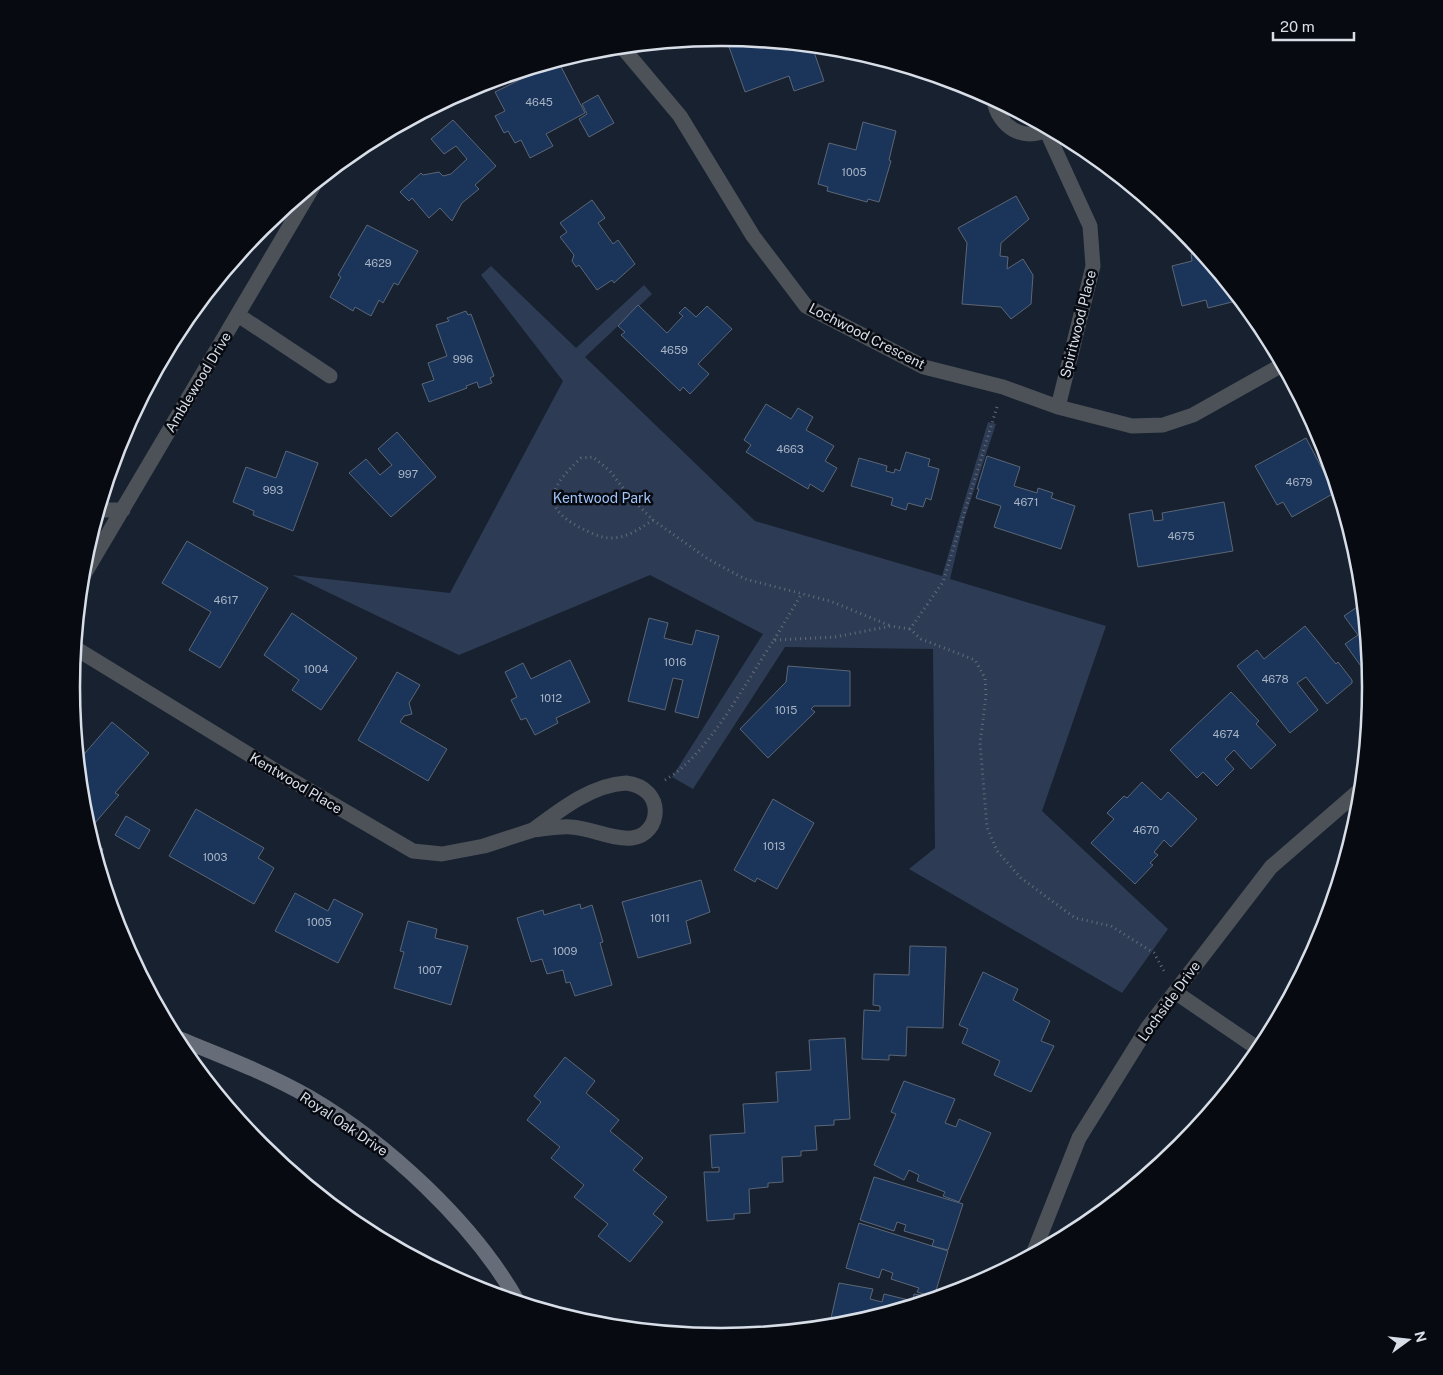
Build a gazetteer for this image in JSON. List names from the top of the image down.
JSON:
{
  "streets": {
    "main road": ["Royal Oak Drive"],
    "street": [
      "Spiritwood Place",
      "Lochwood Crescent",
      "Amblewood Drive",
      "Kentwood Place",
      "Lochside Drive"
    ]
  },
  "crossings": [
    ["Spiritwood Place", "Lochwood Crescent"]
  ],
  "parks": ["Kentwood Park"],
  "house_numbers": [
    "4645",
    "1005",
    "4629",
    "4659",
    "996",
    "4663",
    "997",
    "4679",
    "993",
    "4671",
    "4675",
    "4617",
    "1016",
    "1004",
    "4678",
    "1012",
    "1015",
    "4674",
    "4670",
    "1013",
    "1003",
    "1011",
    "1005",
    "1009",
    "1007"
  ],
  "scale_bar": "20 m",
  "north": "right"
}
